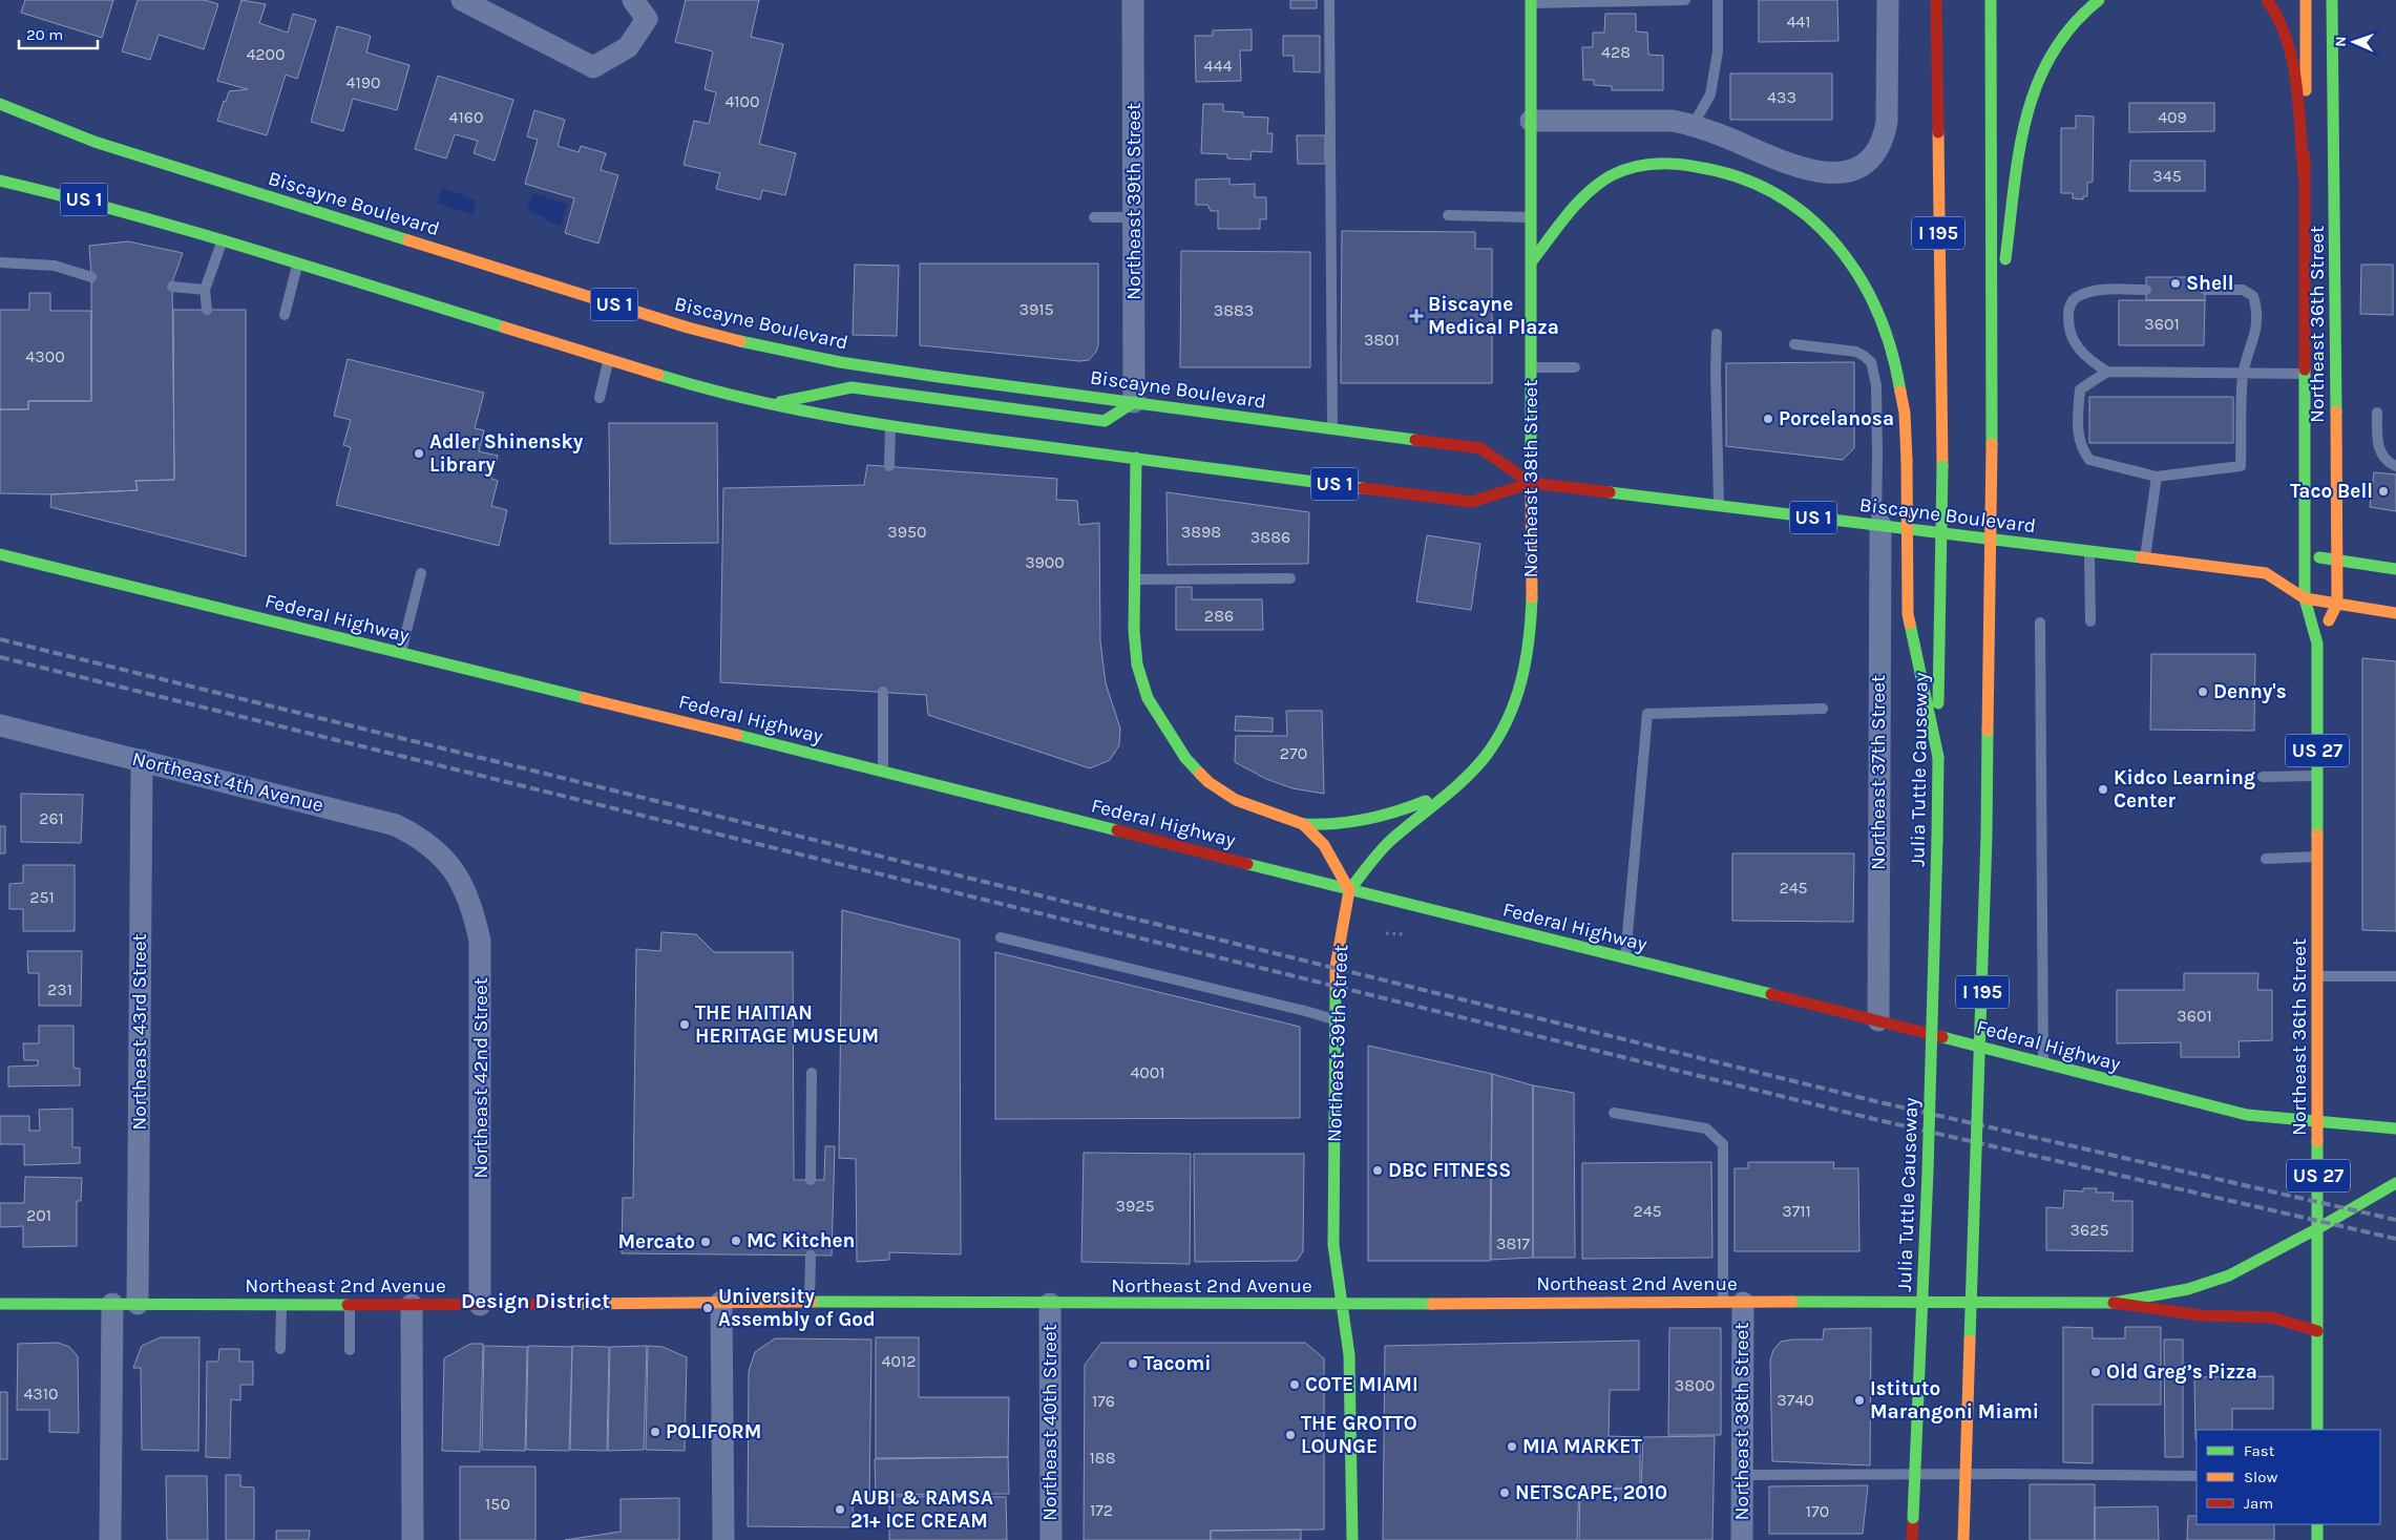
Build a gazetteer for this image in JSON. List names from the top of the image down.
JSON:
{
  "streets": {
    "main road": [
      "US 1",
      "Northeast 39th Street",
      "Biscayne Boulevard",
      "I 195",
      "Northeast 36th Street",
      "Northeast 38th Street",
      "Federal Highway",
      "US 27",
      "Julia Tuttle Causeway",
      "Northeast 2nd Avenue"
    ],
    "street": [
      "Northeast 37th Street",
      "Northeast 4th Avenue",
      "Northeast 43rd Street",
      "Northeast 42nd Street",
      "Northeast 40th Street"
    ]
  },
  "crossings": [
    ["Northeast 39th Street", "Biscayne Boulevard"],
    ["Northeast 39th Street", "Northeast 38th Street"],
    ["Northeast 39th Street", "Federal Highway"],
    ["Northeast 39th Street", "Northeast 2nd Avenue"],
    ["Biscayne Boulevard", "Northeast 36th Street"],
    ["Biscayne Boulevard", "Northeast 38th Street"],
    ["Biscayne Boulevard", "Northeast 37th Street"],
    ["Northeast 36th Street", "Federal Highway"],
    ["Northeast 36th Street", "Northeast 2nd Avenue"],
    ["Northeast 38th Street", "Federal Highway"],
    ["Northeast 38th Street", "Northeast 2nd Avenue"],
    ["Federal Highway", "Northeast 37th Street"],
    ["Northeast 4th Avenue", "Northeast 43rd Street"],
    ["Northeast 4th Avenue", "Northeast 42nd Street"],
    ["Northeast 43rd Street", "Northeast 2nd Avenue"],
    ["Northeast 42nd Street", "Northeast 2nd Avenue"],
    ["Northeast 2nd Avenue", "Northeast 40th Street"]
  ],
  "districts": ["Design District"],
  "places": {
    "other": [
      "Shell",
      "Porcelanosa",
      "Adler Shinensky Library",
      "Taco Bell",
      "Denny's",
      "Kidco Learning Center",
      "THE HAITIAN HERITAGE MUSEUM",
      "DBC FITNESS",
      "MC Kitchen",
      "Mercato",
      "University Assembly of God",
      "Tacomi",
      "Old Greg’s Pizza",
      "COTE MIAMI",
      "Istituto Marangoni Miami",
      "POLIFORM",
      "THE GROTTO LOUNGE",
      "MIA MARKET",
      "NETSCAPE, 2010",
      "AUBI & RAMSA 21+ ICE CREAM"
    ],
    "health": ["Biscayne Medical Plaza"]
  },
  "house_numbers": [
    "441",
    "428",
    "4200",
    "444",
    "4190",
    "433",
    "4100",
    "4160",
    "409",
    "345",
    "3915",
    "3883",
    "3601",
    "3801",
    "4300",
    "3950",
    "3898",
    "3886",
    "3900",
    "286",
    "270",
    "261",
    "245",
    "251",
    "231",
    "3601",
    "4001",
    "3925",
    "245",
    "3711",
    "201",
    "3625",
    "3817",
    "4012",
    "3800",
    "4310",
    "3740",
    "176",
    "188",
    "150",
    "172",
    "170"
  ],
  "legend": ["Fast", "Slow", "Jam"],
  "scale_bar": "20 m",
  "north": "left"
}
